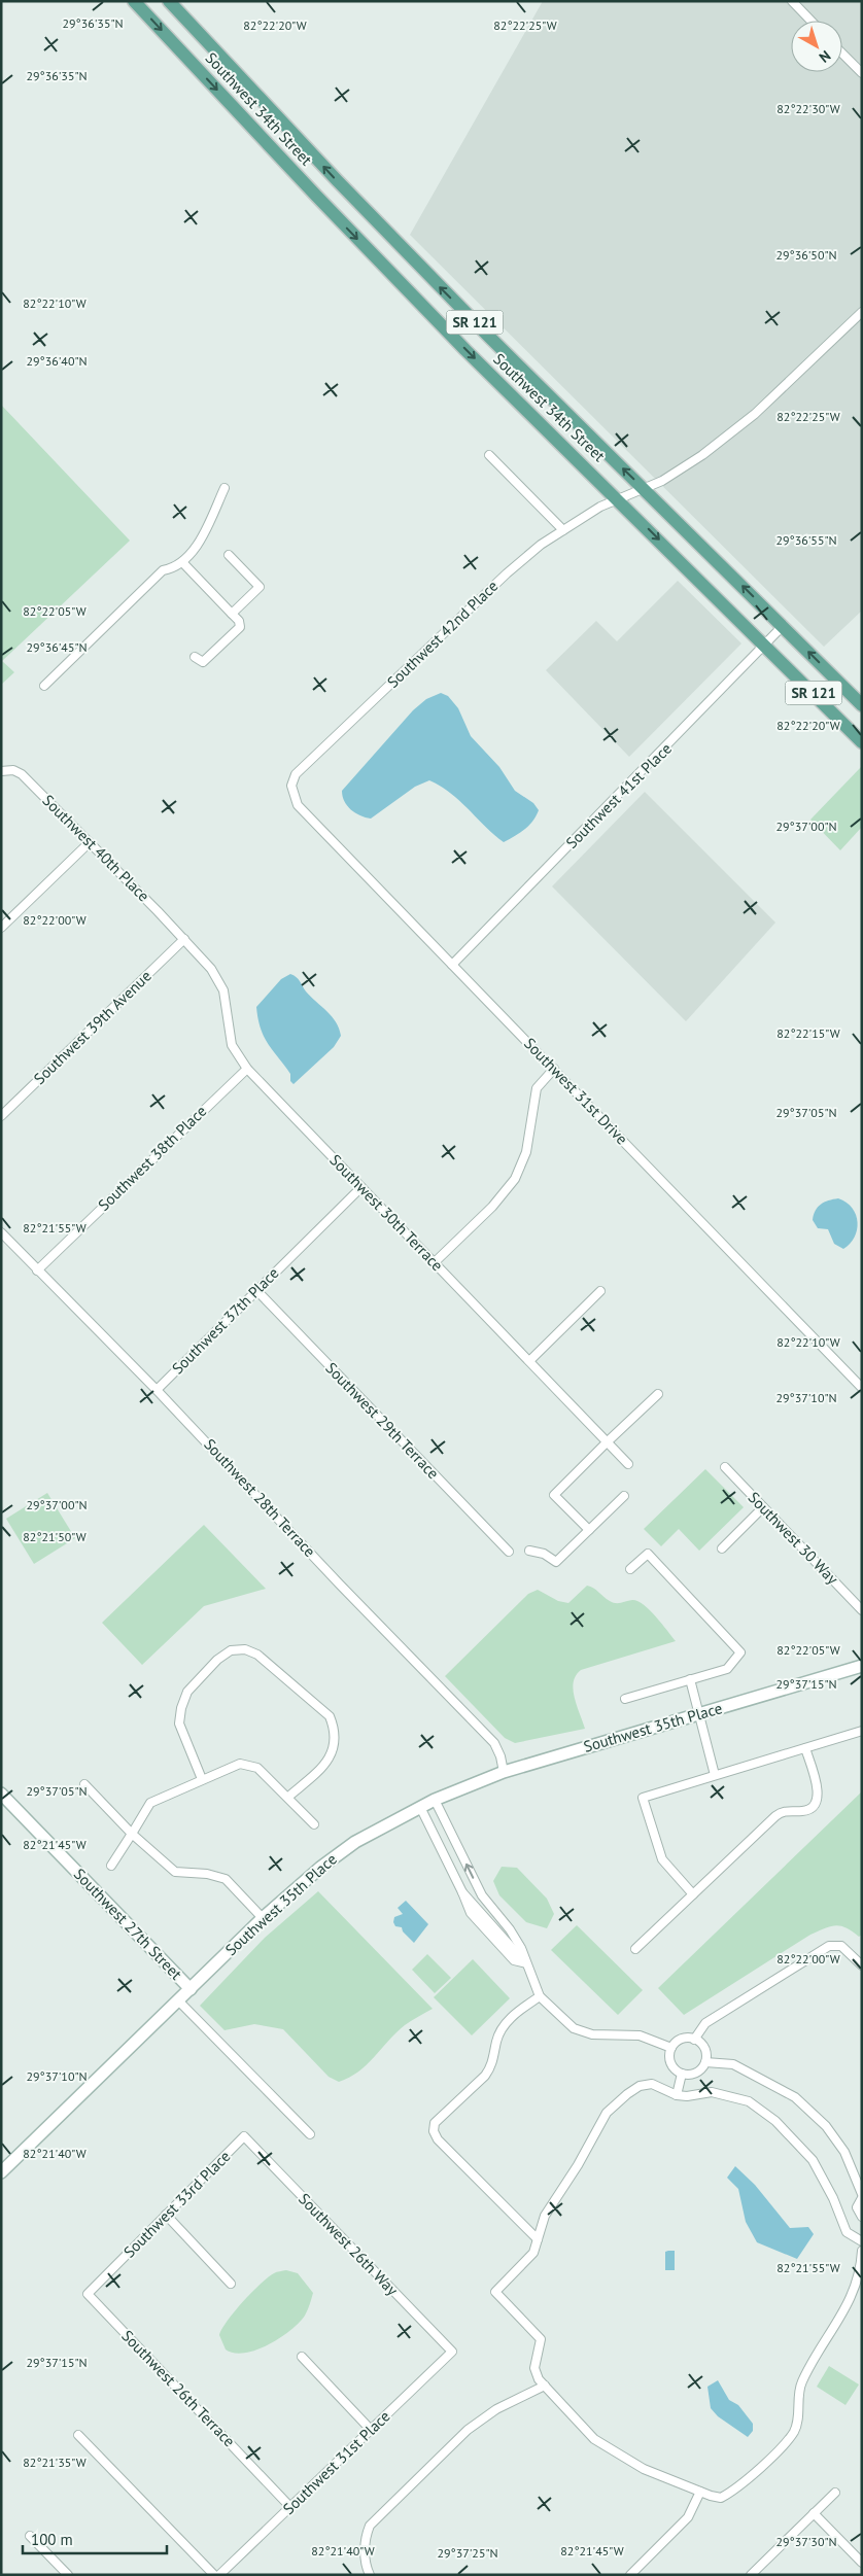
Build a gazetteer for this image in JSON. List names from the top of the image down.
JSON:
{
  "streets": {
    "main road": ["Southwest 34th Street", "SR 121"],
    "street": [
      "Southwest 42nd Place",
      "Southwest 41st Place",
      "Southwest 40th Place",
      "Southwest 39th Avenue",
      "Southwest 31st Drive",
      "Southwest 38th Place",
      "Southwest 30th Terrace",
      "Southwest 37th Place",
      "Southwest 29th Terrace",
      "Southwest 28th Terrace",
      "Southwest 30 Way",
      "Southwest 35th Place",
      "Southwest 27th Street",
      "Southwest 33rd Place",
      "Southwest 26th Way",
      "Southwest 26th Terrace",
      "Southwest 31st Place"
    ]
  },
  "crossings": [
    ["Southwest 34th Street", "Southwest 42nd Place"],
    ["Southwest 34th Street", "Southwest 41st Place"],
    ["Southwest 42nd Place", "Southwest 31st Drive"],
    ["Southwest 41st Place", "Southwest 31st Drive"],
    ["Southwest 40th Place", "Southwest 39th Avenue"],
    ["Southwest 40th Place", "Southwest 30th Terrace"],
    ["Southwest 39th Avenue", "Southwest 30th Terrace"],
    ["Southwest 38th Place", "Southwest 30th Terrace"],
    ["Southwest 38th Place", "Southwest 28th Terrace"],
    ["Southwest 30th Terrace", "Southwest 37th Place"],
    ["Southwest 37th Place", "Southwest 29th Terrace"],
    ["Southwest 37th Place", "Southwest 28th Terrace"],
    ["Southwest 28th Terrace", "Southwest 35th Place"],
    ["Southwest 35th Place", "Southwest 27th Street"],
    ["Southwest 33rd Place", "Southwest 26th Way"],
    ["Southwest 33rd Place", "Southwest 26th Terrace"],
    ["Southwest 26th Way", "Southwest 31st Place"],
    ["Southwest 26th Terrace", "Southwest 31st Place"]
  ],
  "scale_bar": "100 m",
  "north": "bottom right",
  "coordinates": [
    "29°36'35\"N",
    "82°22'25\"W",
    "82°22'20\"W",
    "82°22'30\"W",
    "29°36'50\"N",
    "82°22'10\"W",
    "29°36'40\"N",
    "29°36'55\"N",
    "82°22'05\"W",
    "29°36'45\"N",
    "29°37'00\"N",
    "82°22'00\"W",
    "82°22'15\"W",
    "29°37'05\"N",
    "82°21'55\"W",
    "29°37'10\"N",
    "82°21'50\"W",
    "29°37'15\"N",
    "82°21'45\"W",
    "82°21'40\"W",
    "82°21'35\"W",
    "29°37'30\"N",
    "29°37'25\"N"
  ]
}
